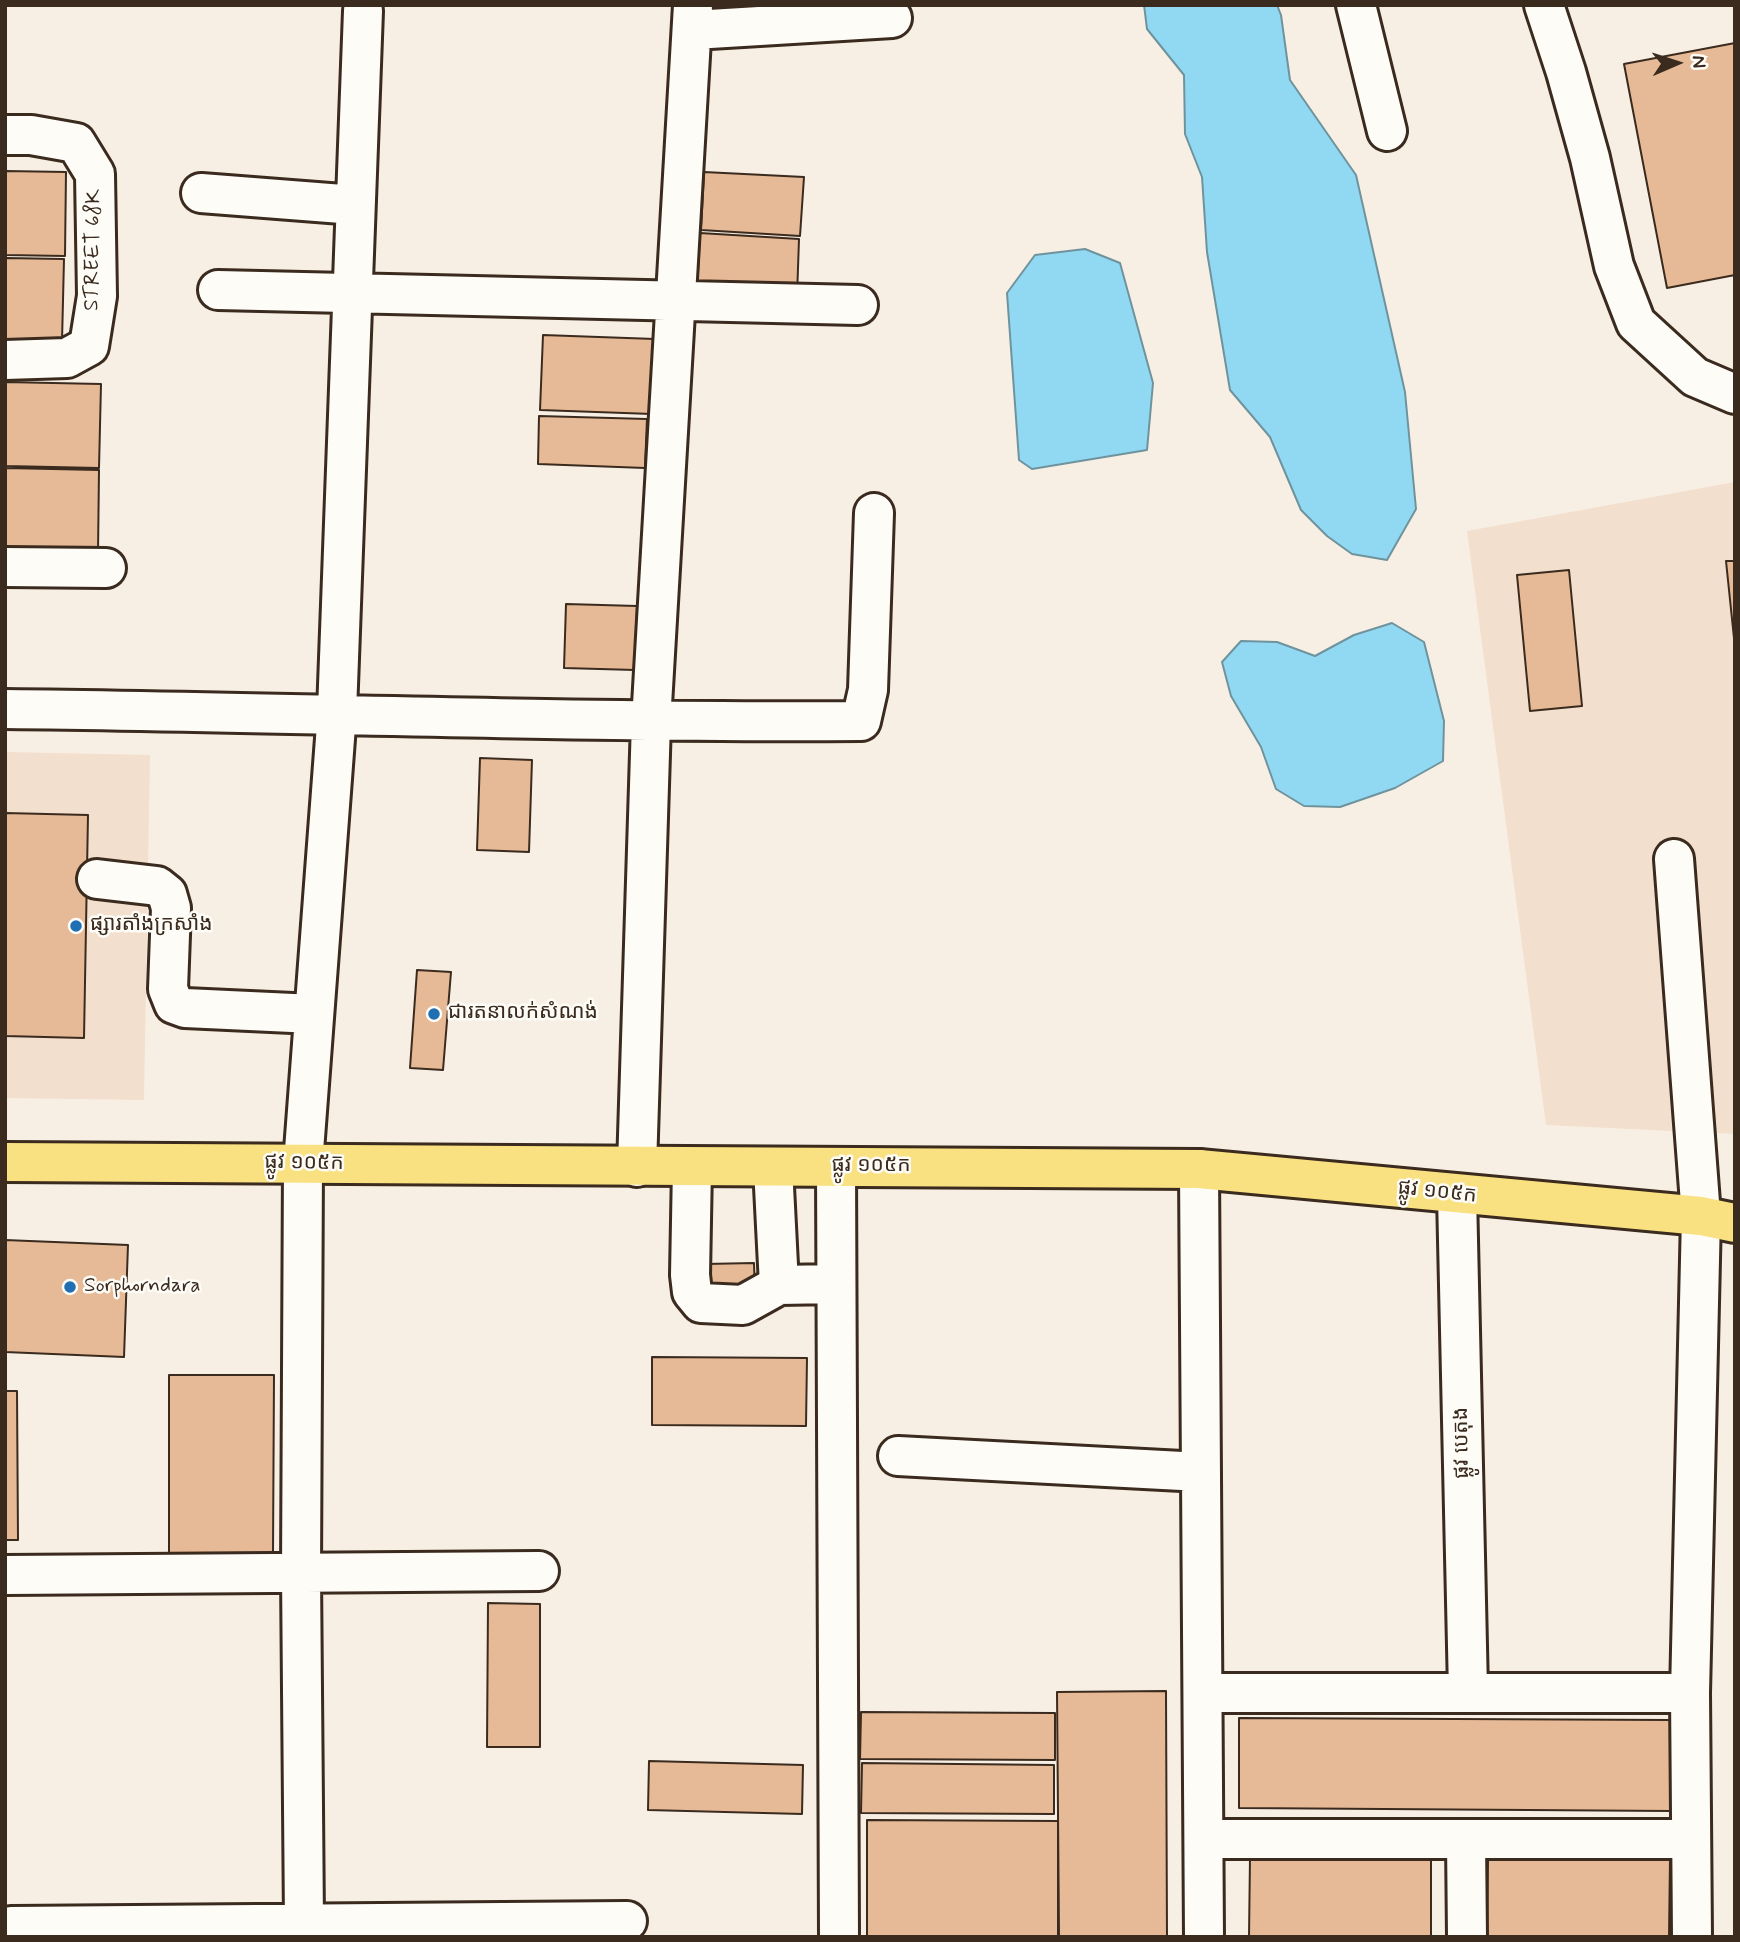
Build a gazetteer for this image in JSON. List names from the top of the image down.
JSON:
{
  "streets": {
    "main road": ["ផ្លូវ ១០៥ក"],
    "street": ["STREET 68K", "ផ្លូវ បេតុង"]
  },
  "crossings": [
    ["ផ្លូវ ១០៥ក", "ផ្លូវ បេតុង"]
  ],
  "places": ["ផ្សារតាំងក្រសាំង", "ជារតនាលក់សំណង់", "Sorphorndara"],
  "north": "right"
}
